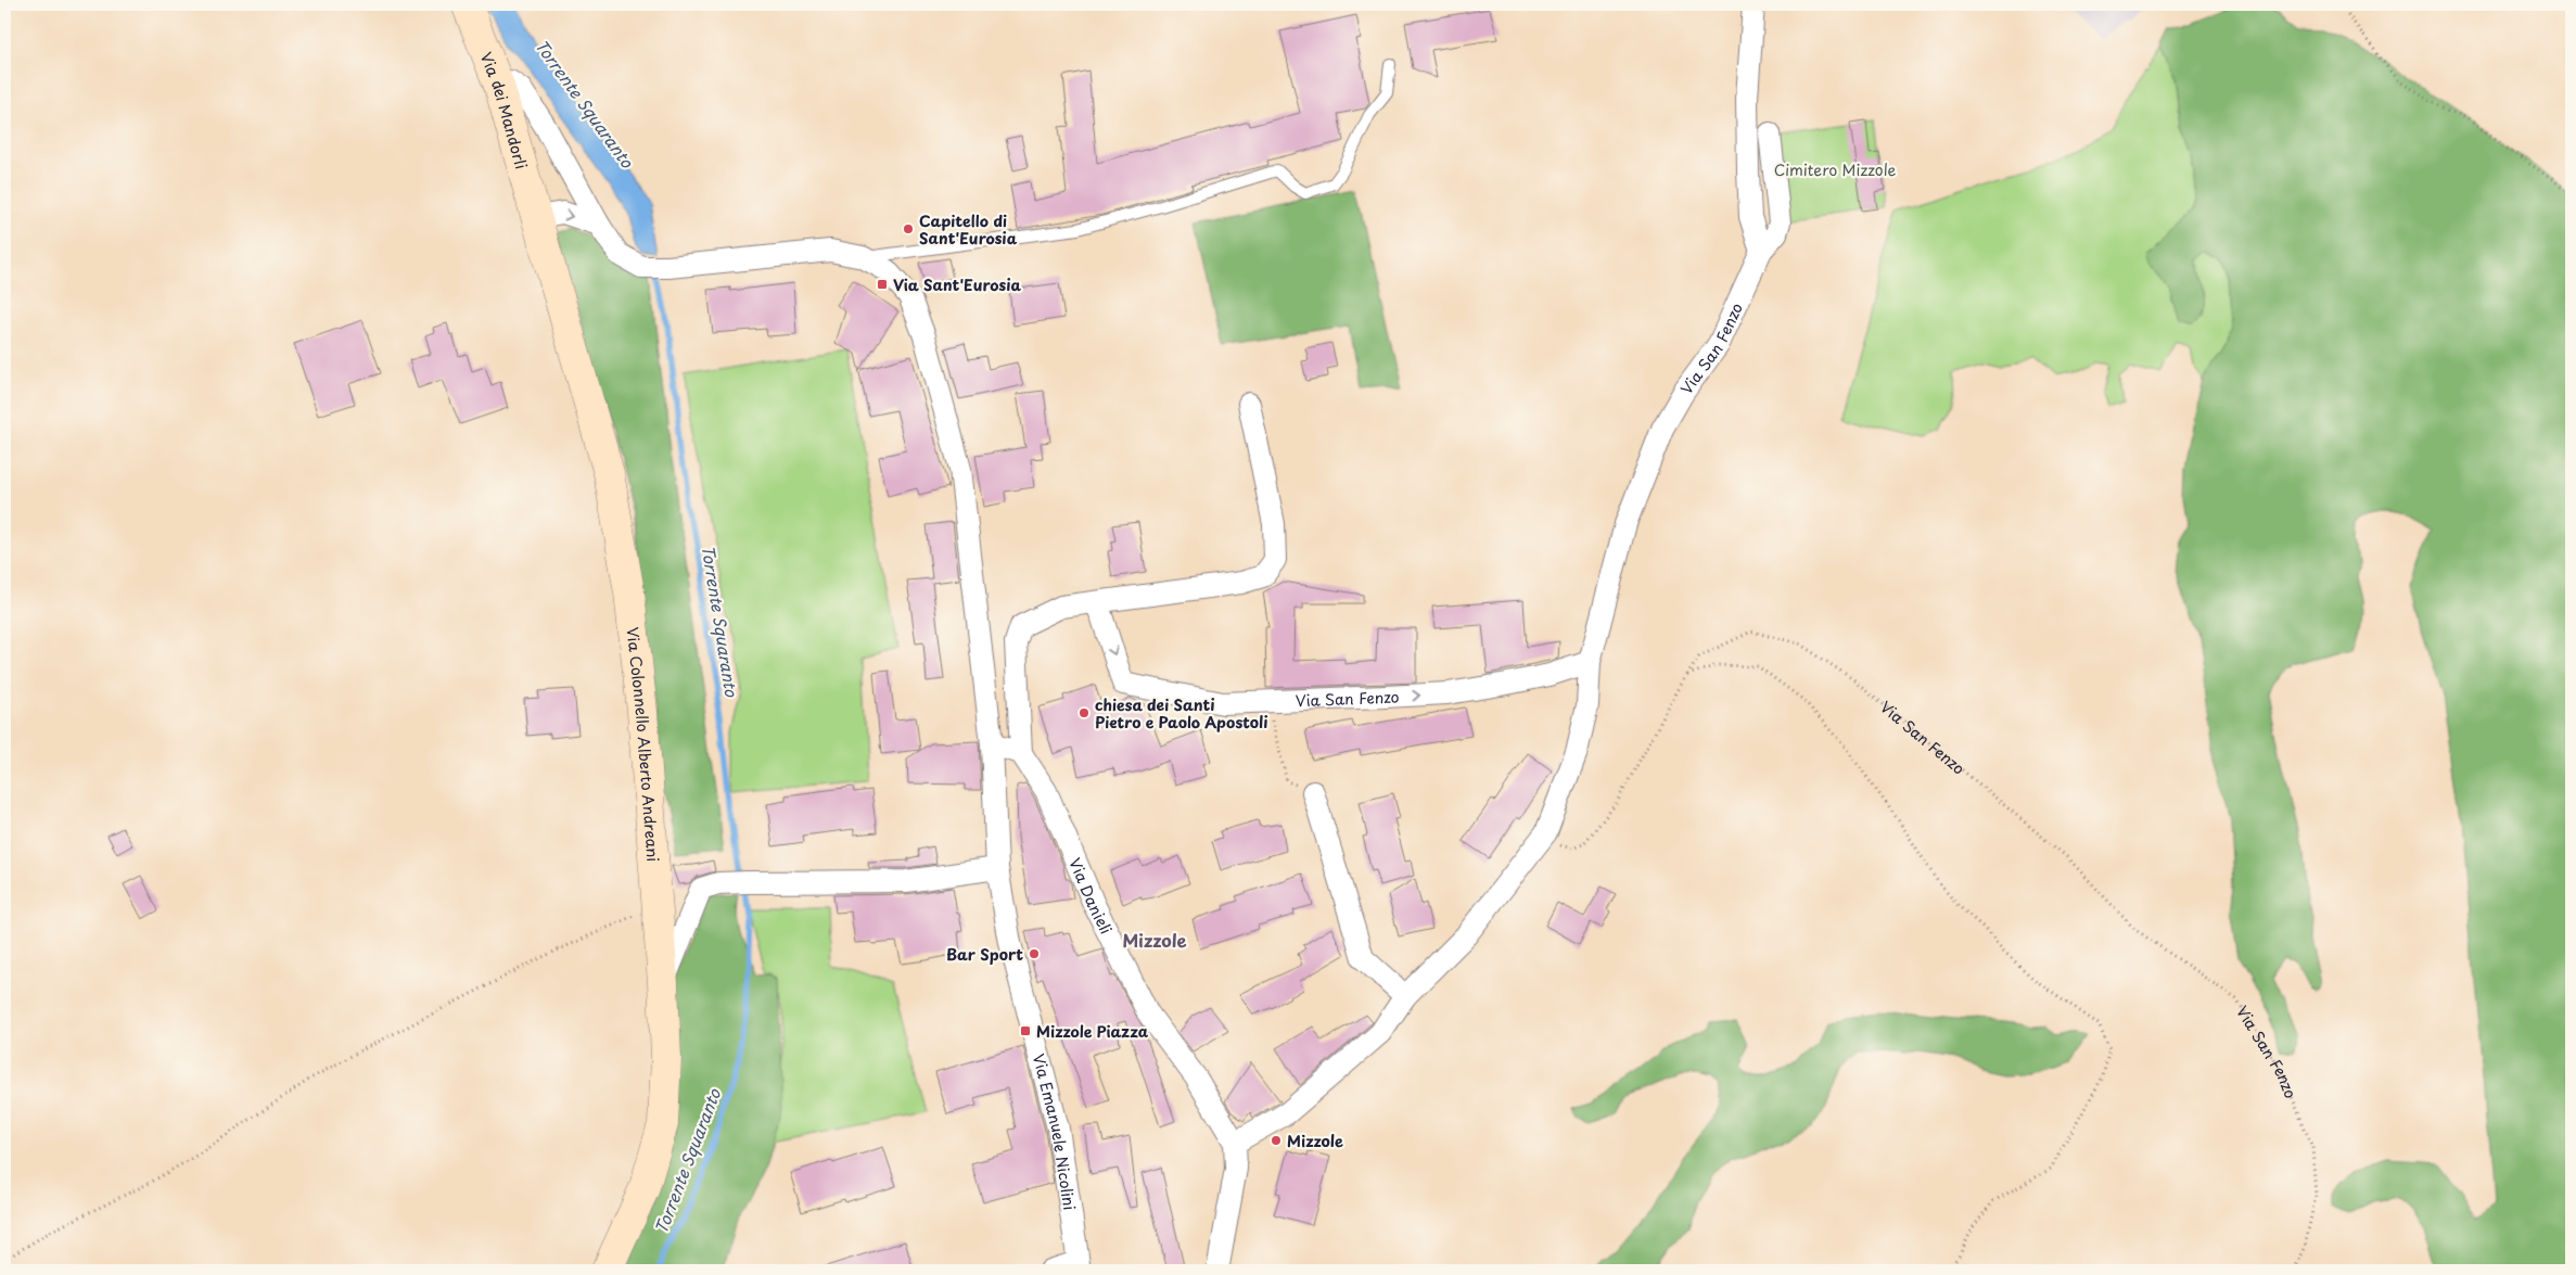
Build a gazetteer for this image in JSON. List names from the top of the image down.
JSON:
{
  "streets": {
    "street": [
      "Via dei Mandorli",
      "Via San Fenzo",
      "Via Colonnello Alberto Andreani",
      "Via Danieli",
      "Via Emanuele Nicolini"
    ]
  },
  "crossings": [
    ["Via dei Mandorli", "Via Colonnello Alberto Andreani"]
  ],
  "districts": ["Mizzole"],
  "water": ["Torrente Squaranto"],
  "parks": ["Cimitero Mizzole"],
  "places": {
    "other": [
      "Capitello di Sant'Eurosia",
      "chiesa dei Santi Pietro e Paolo Apostoli",
      "Bar Sport",
      "Mizzole"
    ],
    "transit": ["Via Sant'Eurosia", "Mizzole Piazza"]
  }
}
